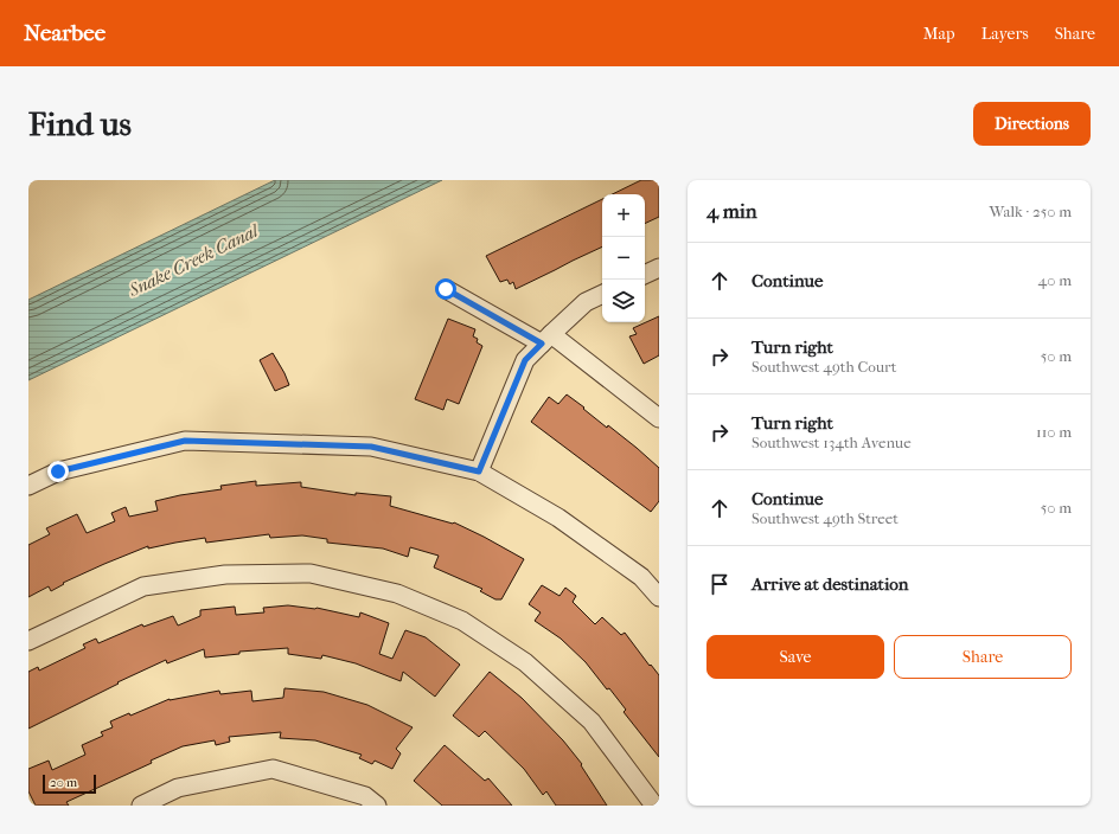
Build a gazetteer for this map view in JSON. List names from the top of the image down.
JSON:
{
  "water": ["Snake Creek Canal"],
  "scale_bar": "20 m",
  "page": {
    "header": "Nearbee",
    "nav": ["Map", "Layers", "Share"],
    "buttons": [
      "Directions",
      ["Save", "Share"]
    ],
    "title": "Find us",
    "heading": ["4 min", "Walk · 250 m"],
    "map_buttons": ["+", "−"],
    "list": [
      ["Continue", "40 m"],
      ["Turn right", "Southwest 49th Court", "50 m"],
      ["Turn right", "Southwest 134th Avenue", "110 m"],
      ["Continue", "Southwest 49th Street", "50 m"],
      "Arrive at destination"
    ],
    "scale": "20 m"
  }
}
